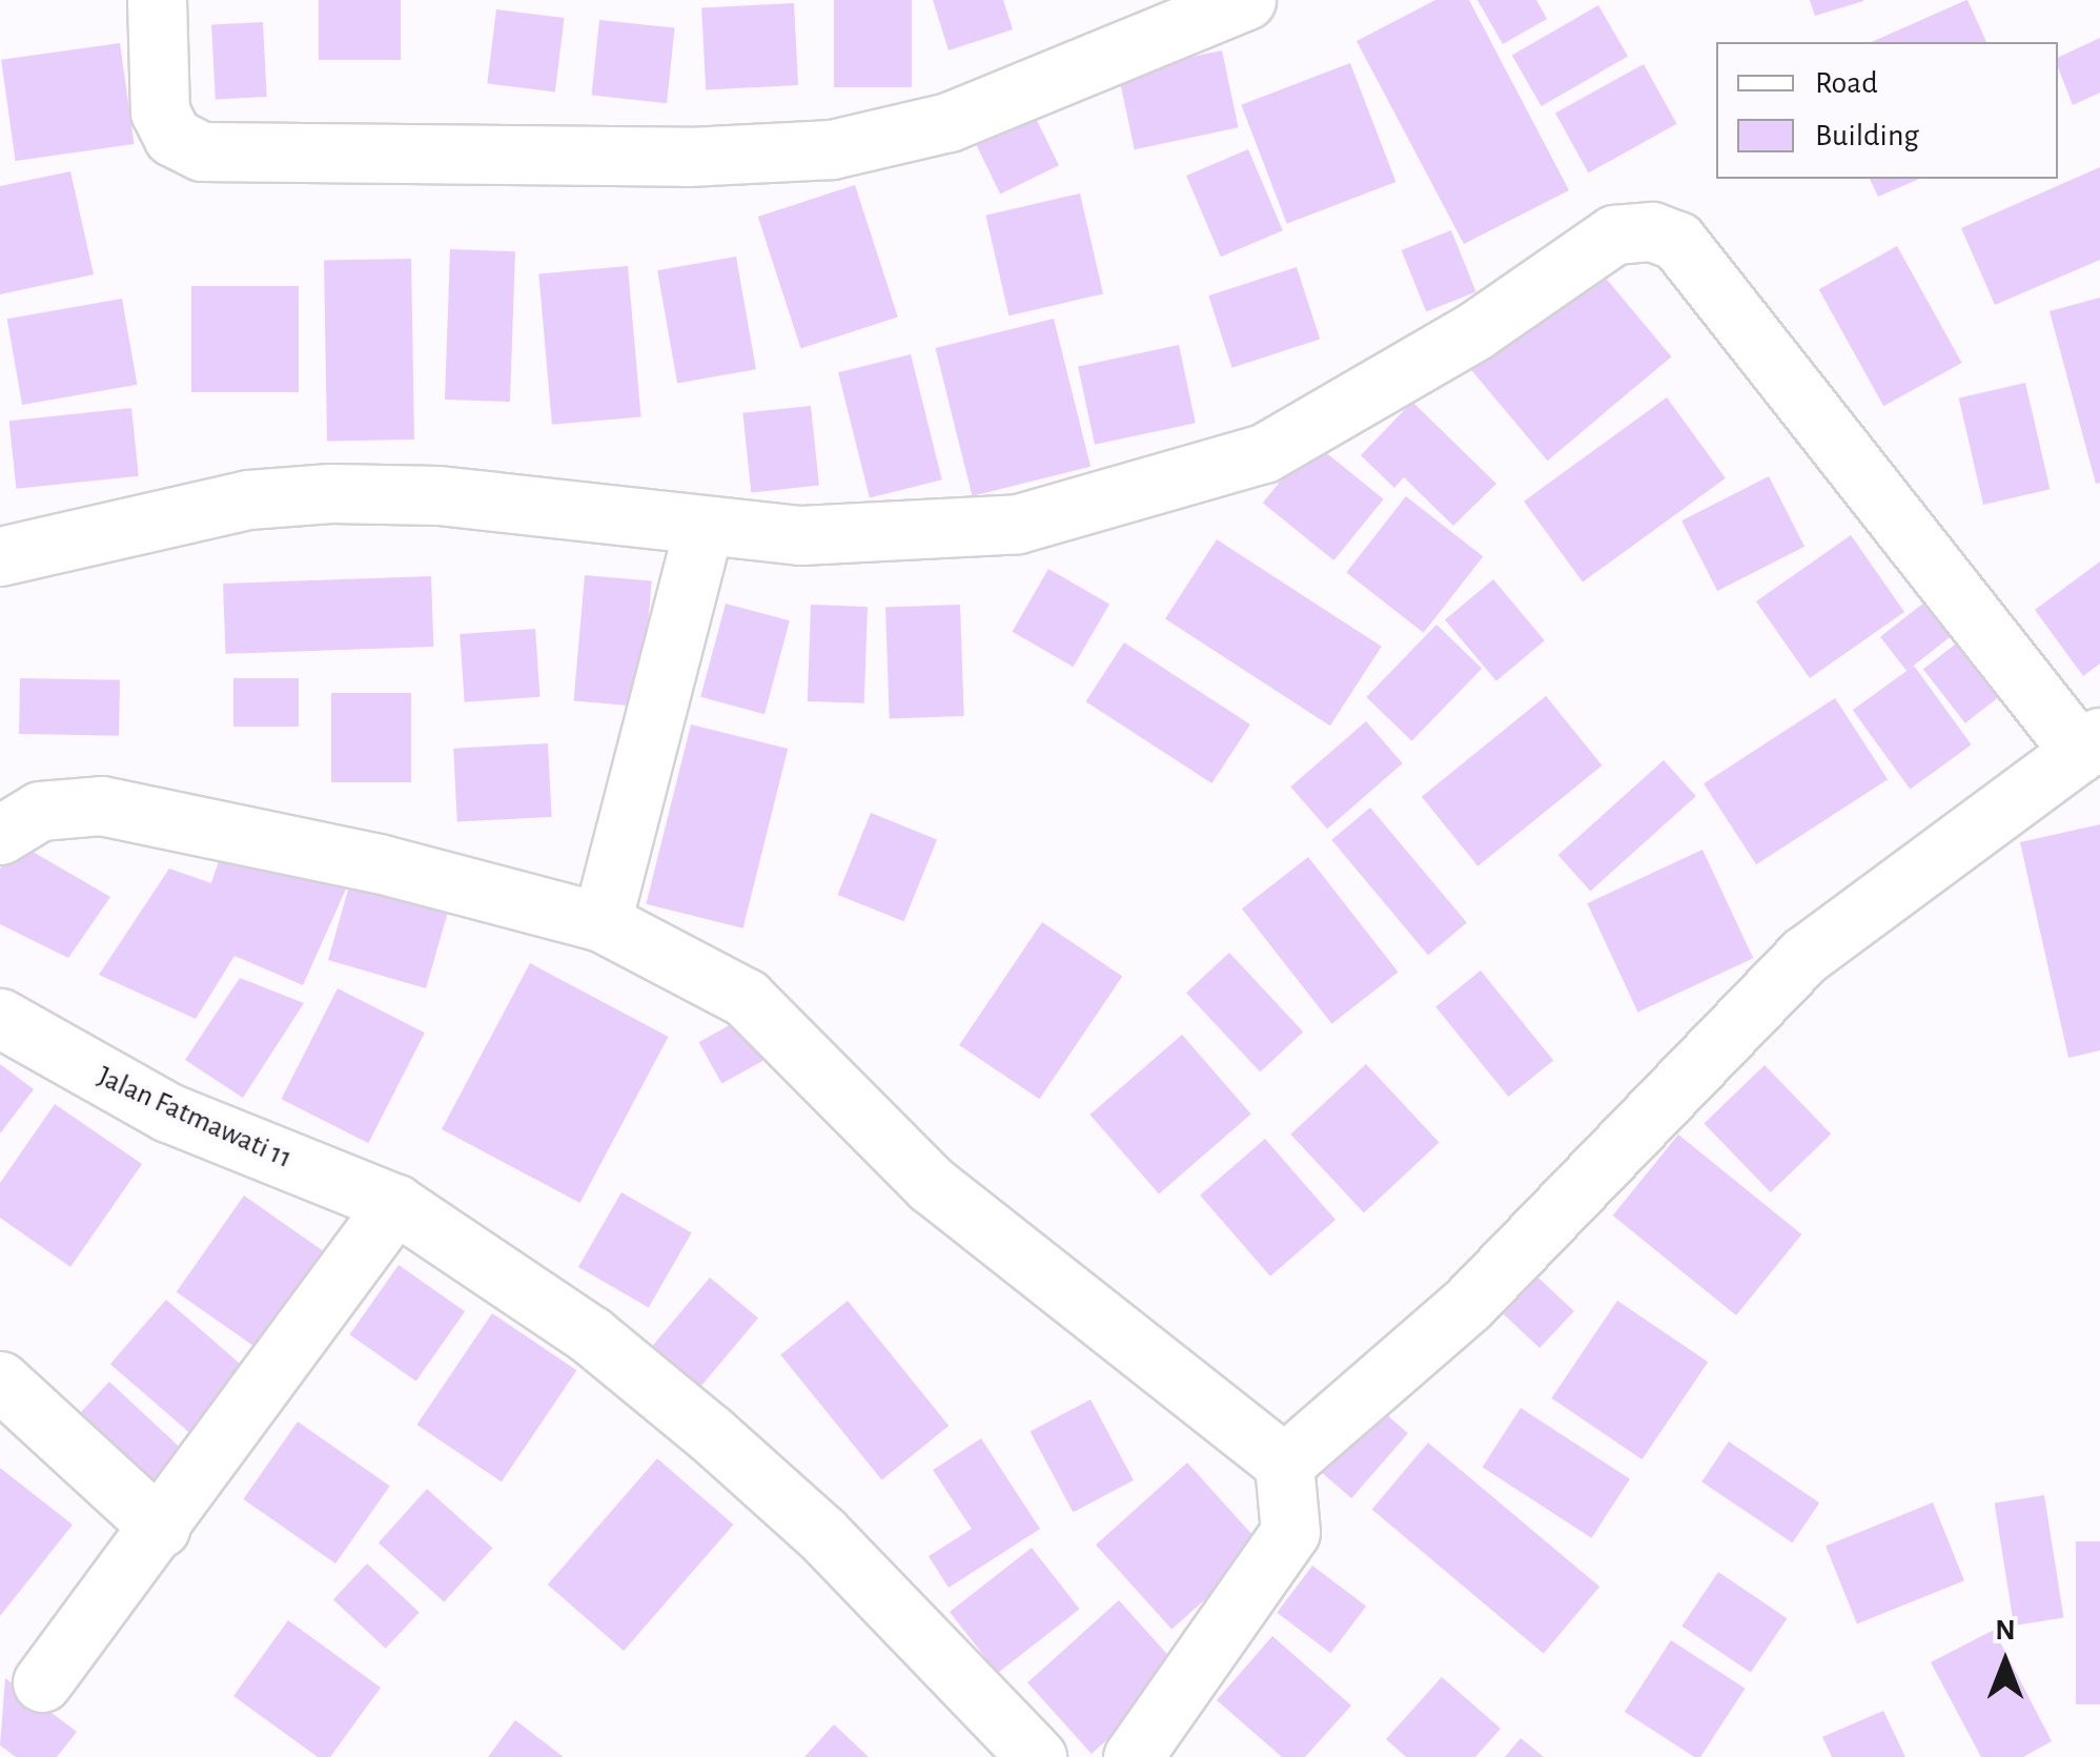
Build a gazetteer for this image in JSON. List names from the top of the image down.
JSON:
{
  "streets": {
    "street": ["Jalan Fatmawati 11"]
  },
  "legend": ["Road", "Building"],
  "north": "top"
}
